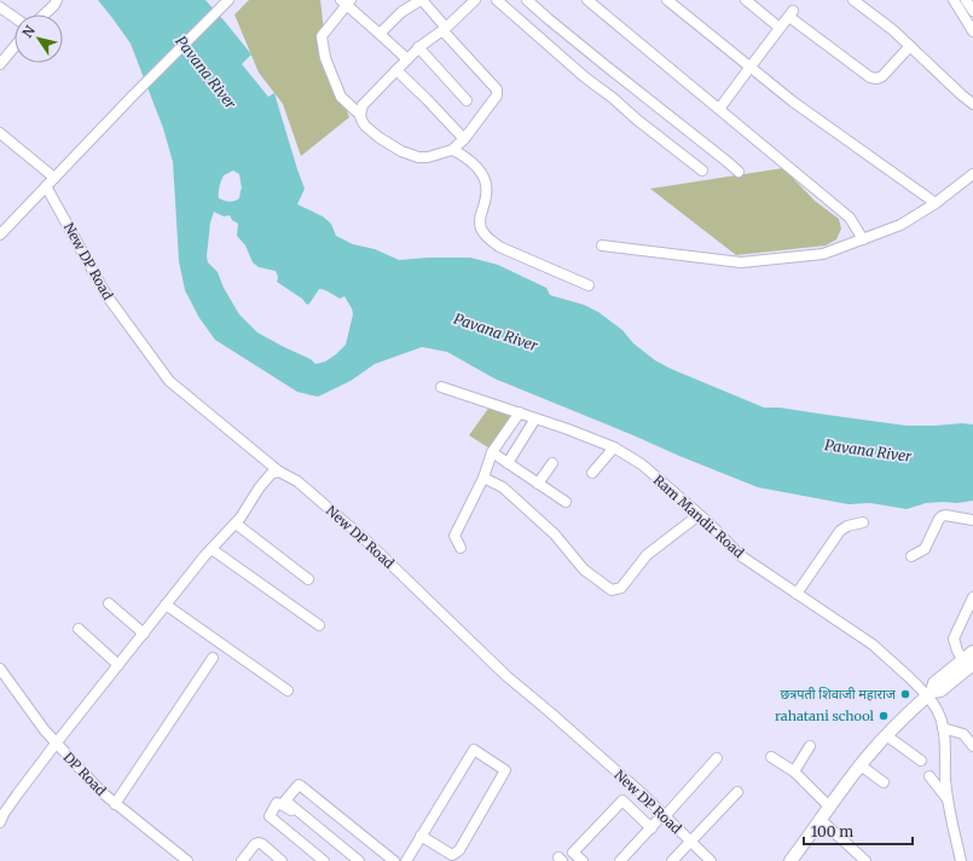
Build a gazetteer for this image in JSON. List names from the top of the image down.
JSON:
{
  "streets": {
    "street": ["New DP Road", "Ram Mandir Road", "DP Road"]
  },
  "water": ["Pavana River"],
  "places": ["छत्रपती शिवाजी महाराज", "rahatani school"],
  "scale_bar": "100 m",
  "north": "top left"
}
